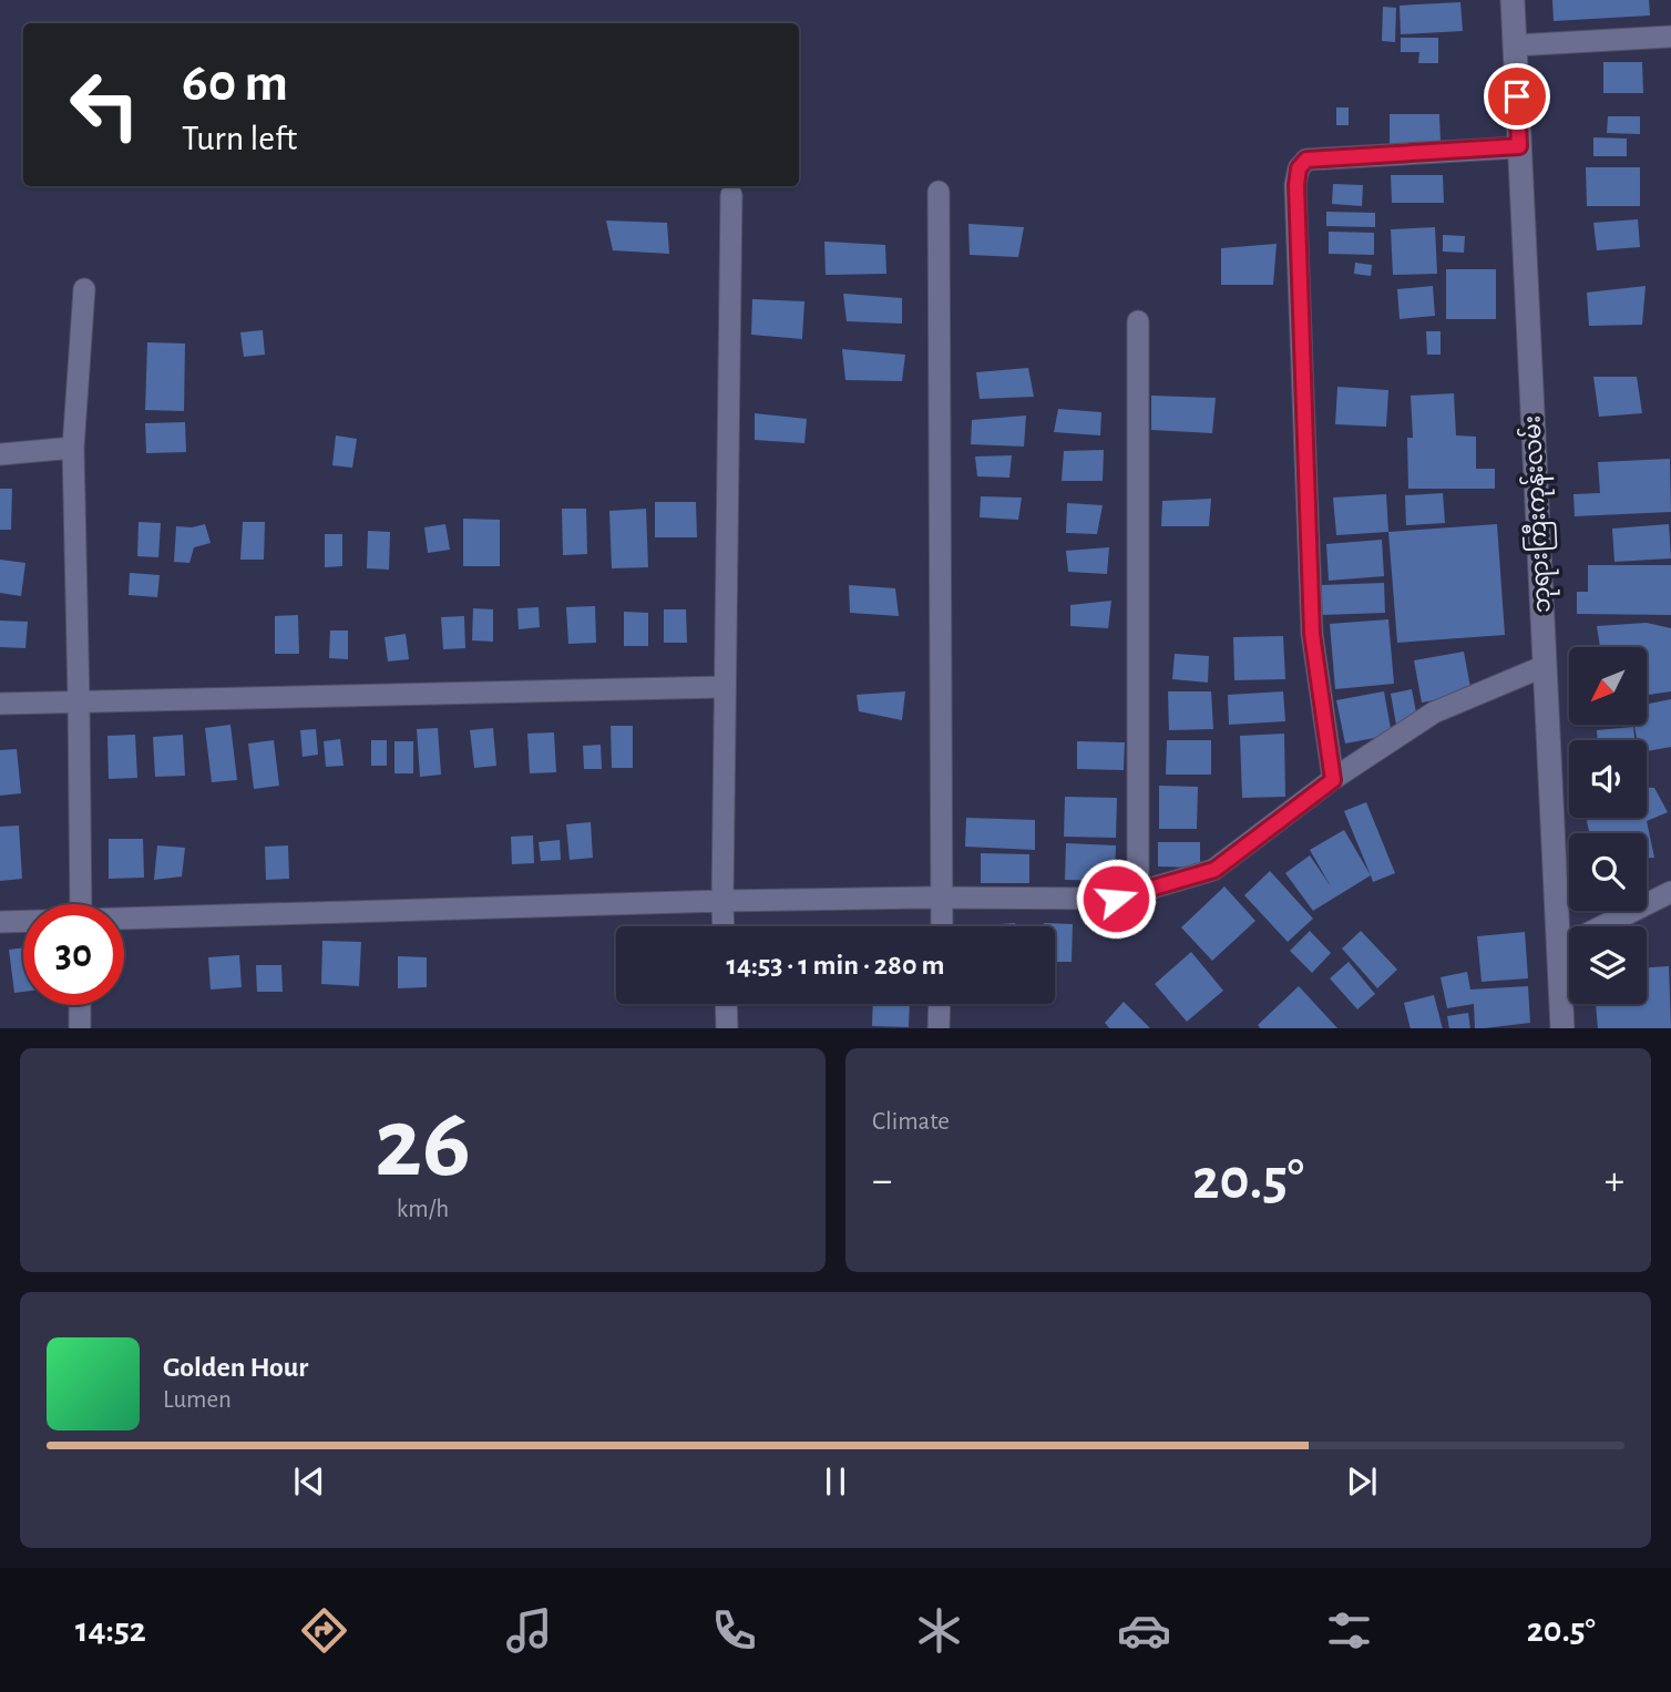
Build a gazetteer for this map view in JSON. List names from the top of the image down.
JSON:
{
  "streets": {
    "street": ["ဘုရားကြီးကုန်းလမ်း"]
  },
  "north": "bottom left",
  "page": {
    "turn": ["60 m", "Turn left"],
    "limit": "30",
    "trip": "14:53 · 1 min · 280 m",
    "tile": [
      ["26", "km/h"],
      "Climate"
    ],
    "heat": ["−", "20.5°", "+"],
    "song": ["Golden Hour", "Lumen"],
    "tabs": ["14:52", "20.5°"]
  }
}
